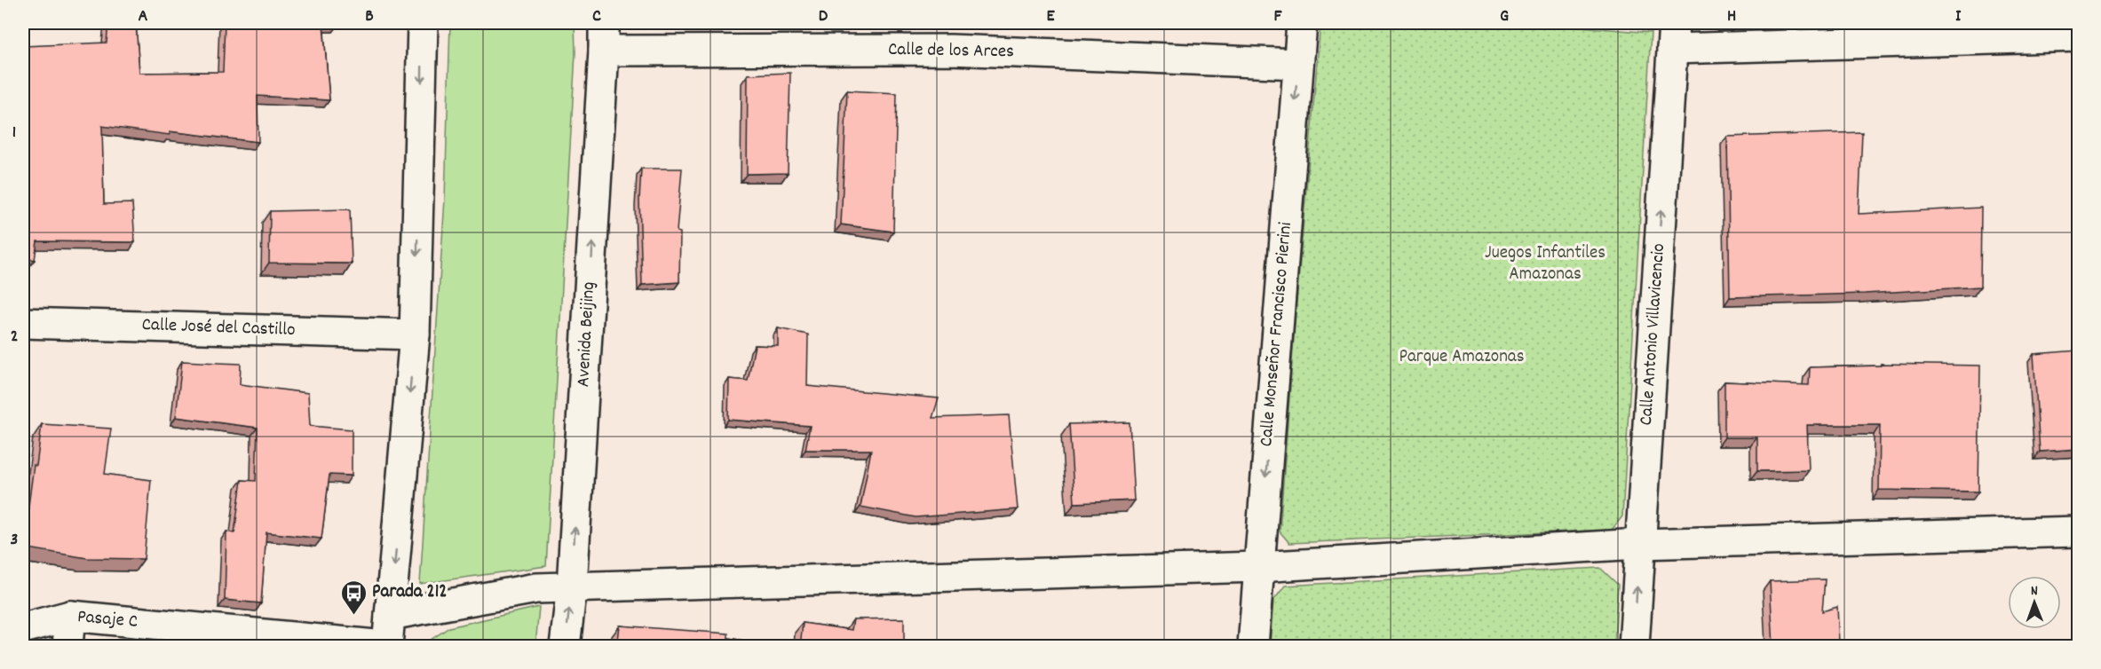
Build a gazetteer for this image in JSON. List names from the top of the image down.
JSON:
{
  "streets": {
    "street": [
      "Calle de los Arces",
      "Calle José del Castillo",
      "Avenida Beijing",
      "Calle Monseñor Francisco Pierini",
      "Calle Antonio Villavicencio",
      "Pasaje C"
    ]
  },
  "crossings": [
    ["Calle de los Arces", "Avenida Beijing"],
    ["Calle de los Arces", "Calle Monseñor Francisco Pierini"]
  ],
  "one_way": ["Calle Monseñor Francisco Pierini", "Calle Antonio Villavicencio"],
  "parks": ["Juegos Infantiles Amazonas", "Parque Amazonas"],
  "places": {
    "bus stop": ["Parada 212"]
  },
  "north": "top",
  "grid": {
    "columns": [
      "A",
      "B",
      "C",
      "D",
      "E",
      "F",
      "G",
      "H",
      "I"
    ],
    "rows": ["1", "2", "3"]
  }
}
